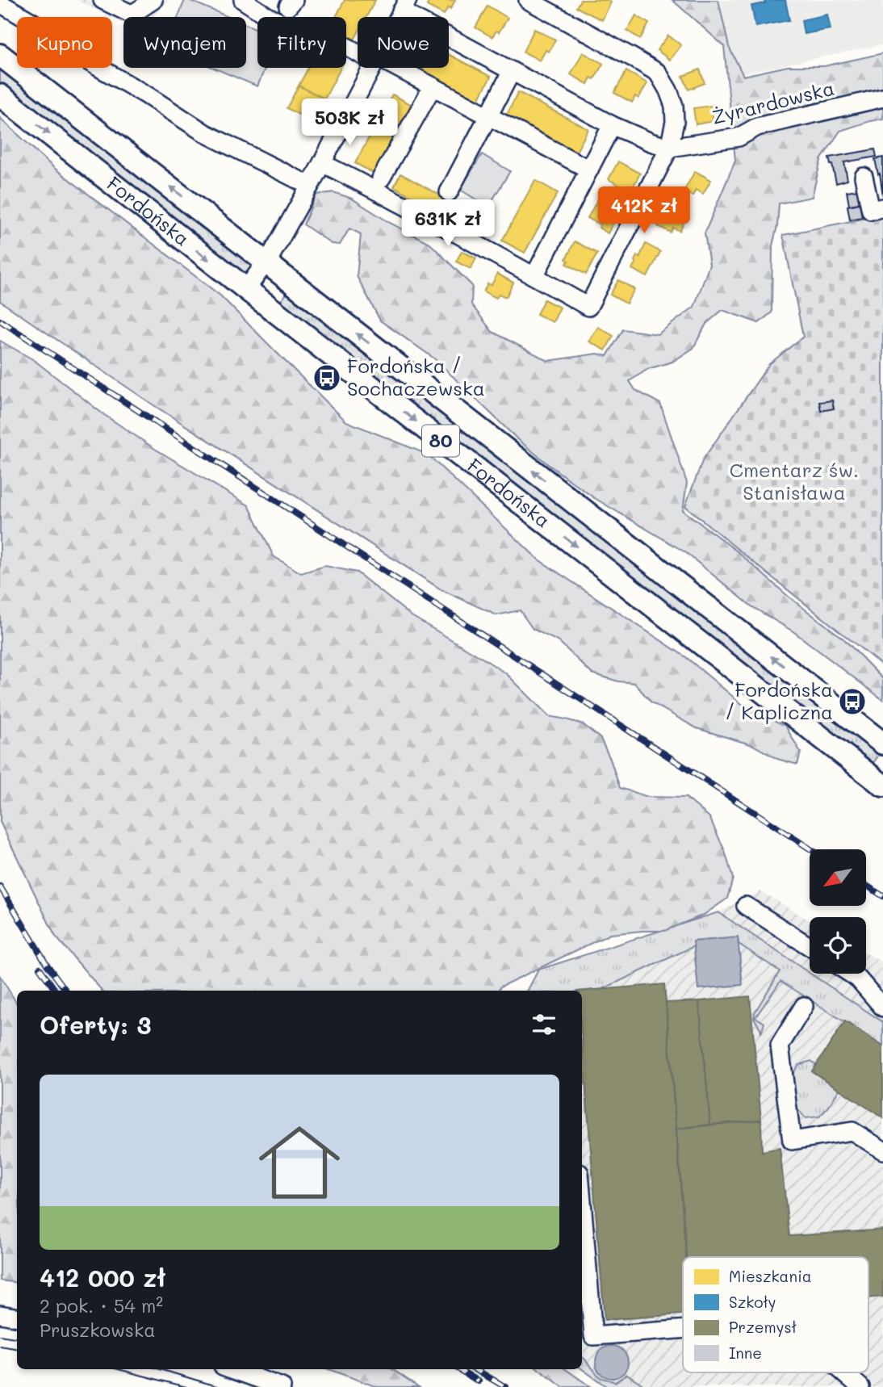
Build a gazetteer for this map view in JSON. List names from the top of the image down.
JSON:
{
  "streets": {
    "main road": ["Fordońska", "80"],
    "street": ["Żyrardowska"]
  },
  "parks": ["Cmentarz św. Stanisława"],
  "places": {
    "bus stop": ["Fordońska / Sochaczewska", "Fordońska / Kapliczna"]
  },
  "legend": [
    "Mieszkania",
    "Szkoły",
    "Przemysł",
    "Inne"
  ],
  "north": "bottom left",
  "page": {
    "chip": [
      "Kupno",
      "Wynajem",
      "Filtry",
      "Nowe"
    ],
    "price": ["503K zł", "412K zł", "631K zł"],
    "heading": "Oferty: 3",
    "list": [
      {
        "name": "412 000 zł",
        "note": "2 pok. · 54 m² · Pruszkowska"
      }
    ]
  }
}
